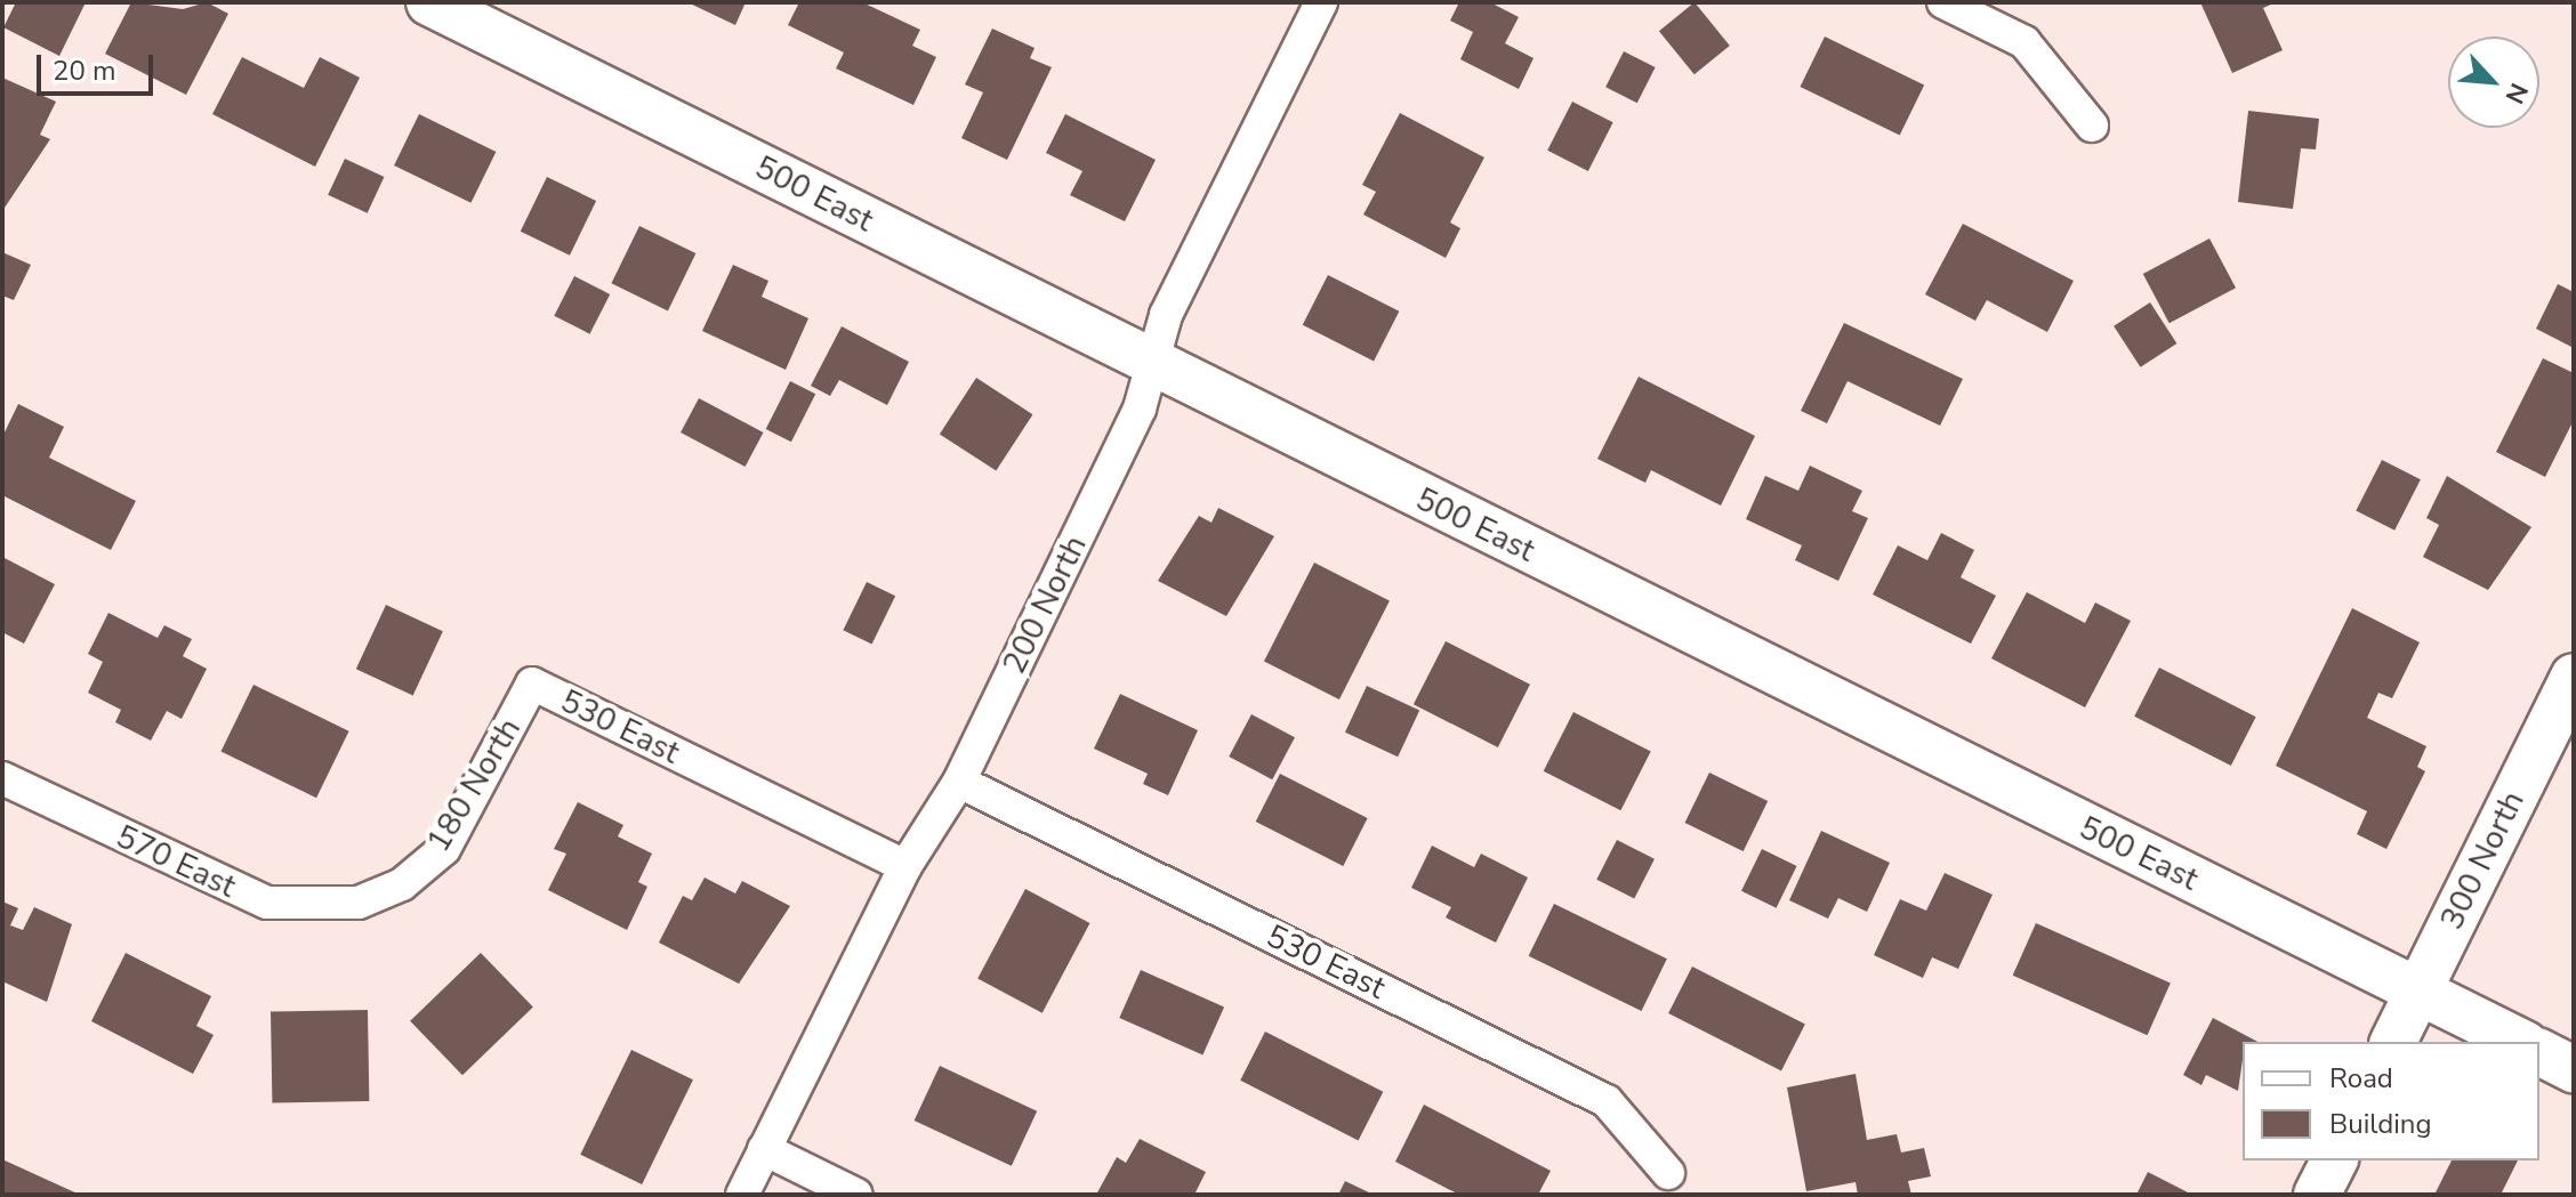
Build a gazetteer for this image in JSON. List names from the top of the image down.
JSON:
{
  "streets": {
    "street": [
      "500 East",
      "200 North",
      "530 East",
      "180 North",
      "300 North",
      "570 East"
    ]
  },
  "crossings": [
    ["500 East", "200 North"],
    ["500 East", "300 North"],
    ["200 North", "530 East"],
    ["530 East", "180 North"],
    ["180 North", "570 East"]
  ],
  "legend": ["Road", "Building"],
  "scale_bar": "20 m",
  "north": "bottom right"
}
